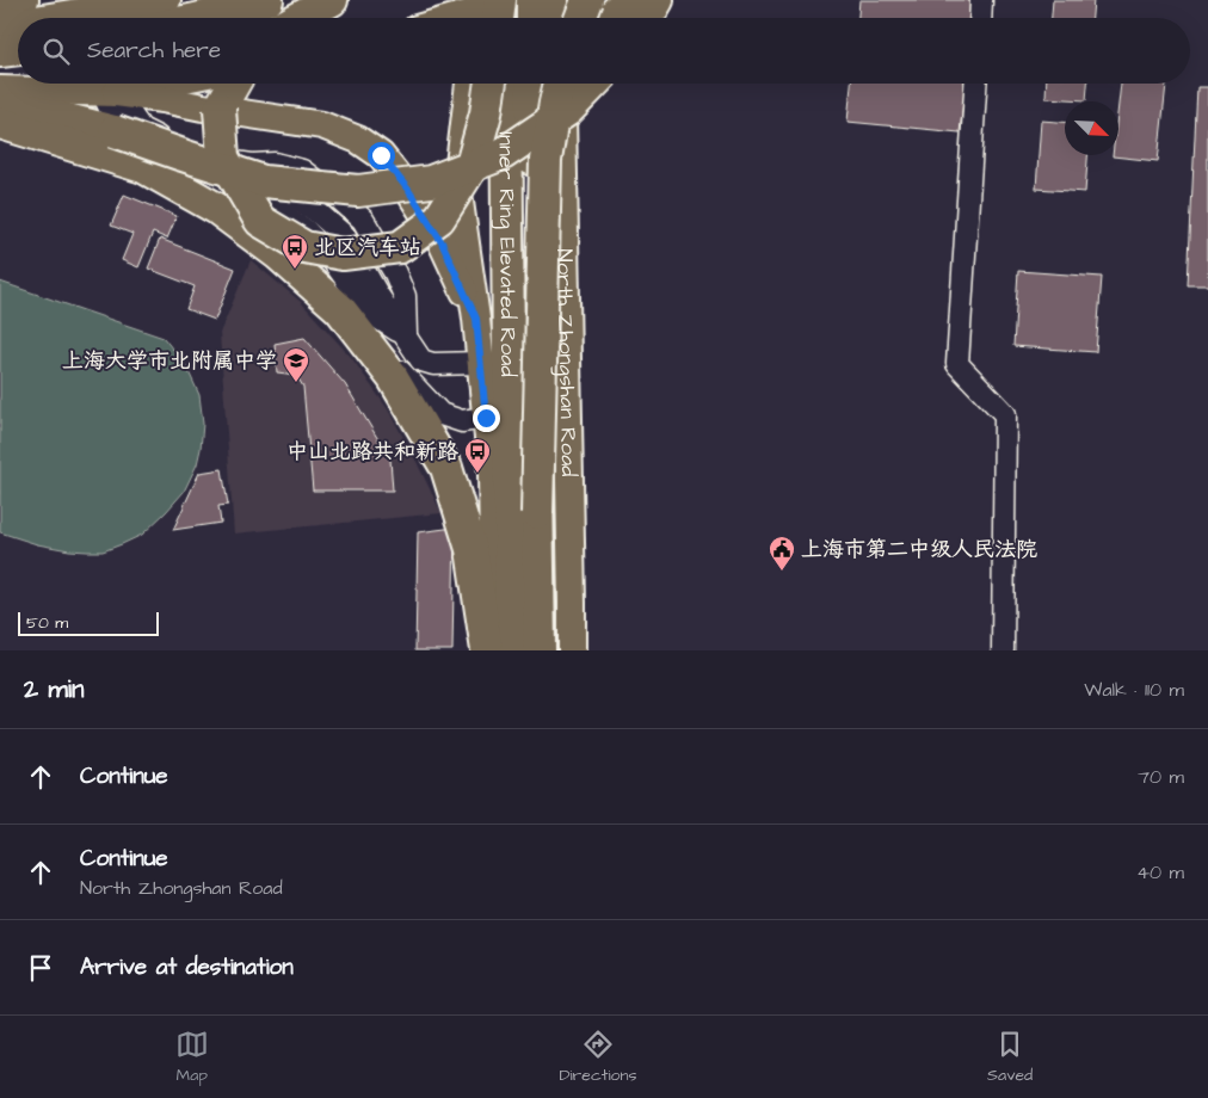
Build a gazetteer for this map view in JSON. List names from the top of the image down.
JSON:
{
  "streets": {
    "highway": ["Inner Ring Elevated Road"],
    "main road": ["North Zhongshan Road"]
  },
  "places": {
    "bus stop": ["北区汽车站", "中山北路共和新路"],
    "school or university": ["上海大学市北附属中学"],
    "public building": ["上海市第二中级人民法院"]
  },
  "scale_bar": "50 m",
  "north": "bottom right",
  "page": {
    "search": "Search here",
    "scale": "50 m",
    "heading": ["2 min", "Walk · 110 m"],
    "list": [
      ["Continue", "70 m"],
      ["Continue", "North Zhongshan Road", "40 m"],
      "Arrive at destination"
    ],
    "nav": ["Map", "Directions", "Saved"]
  }
}
